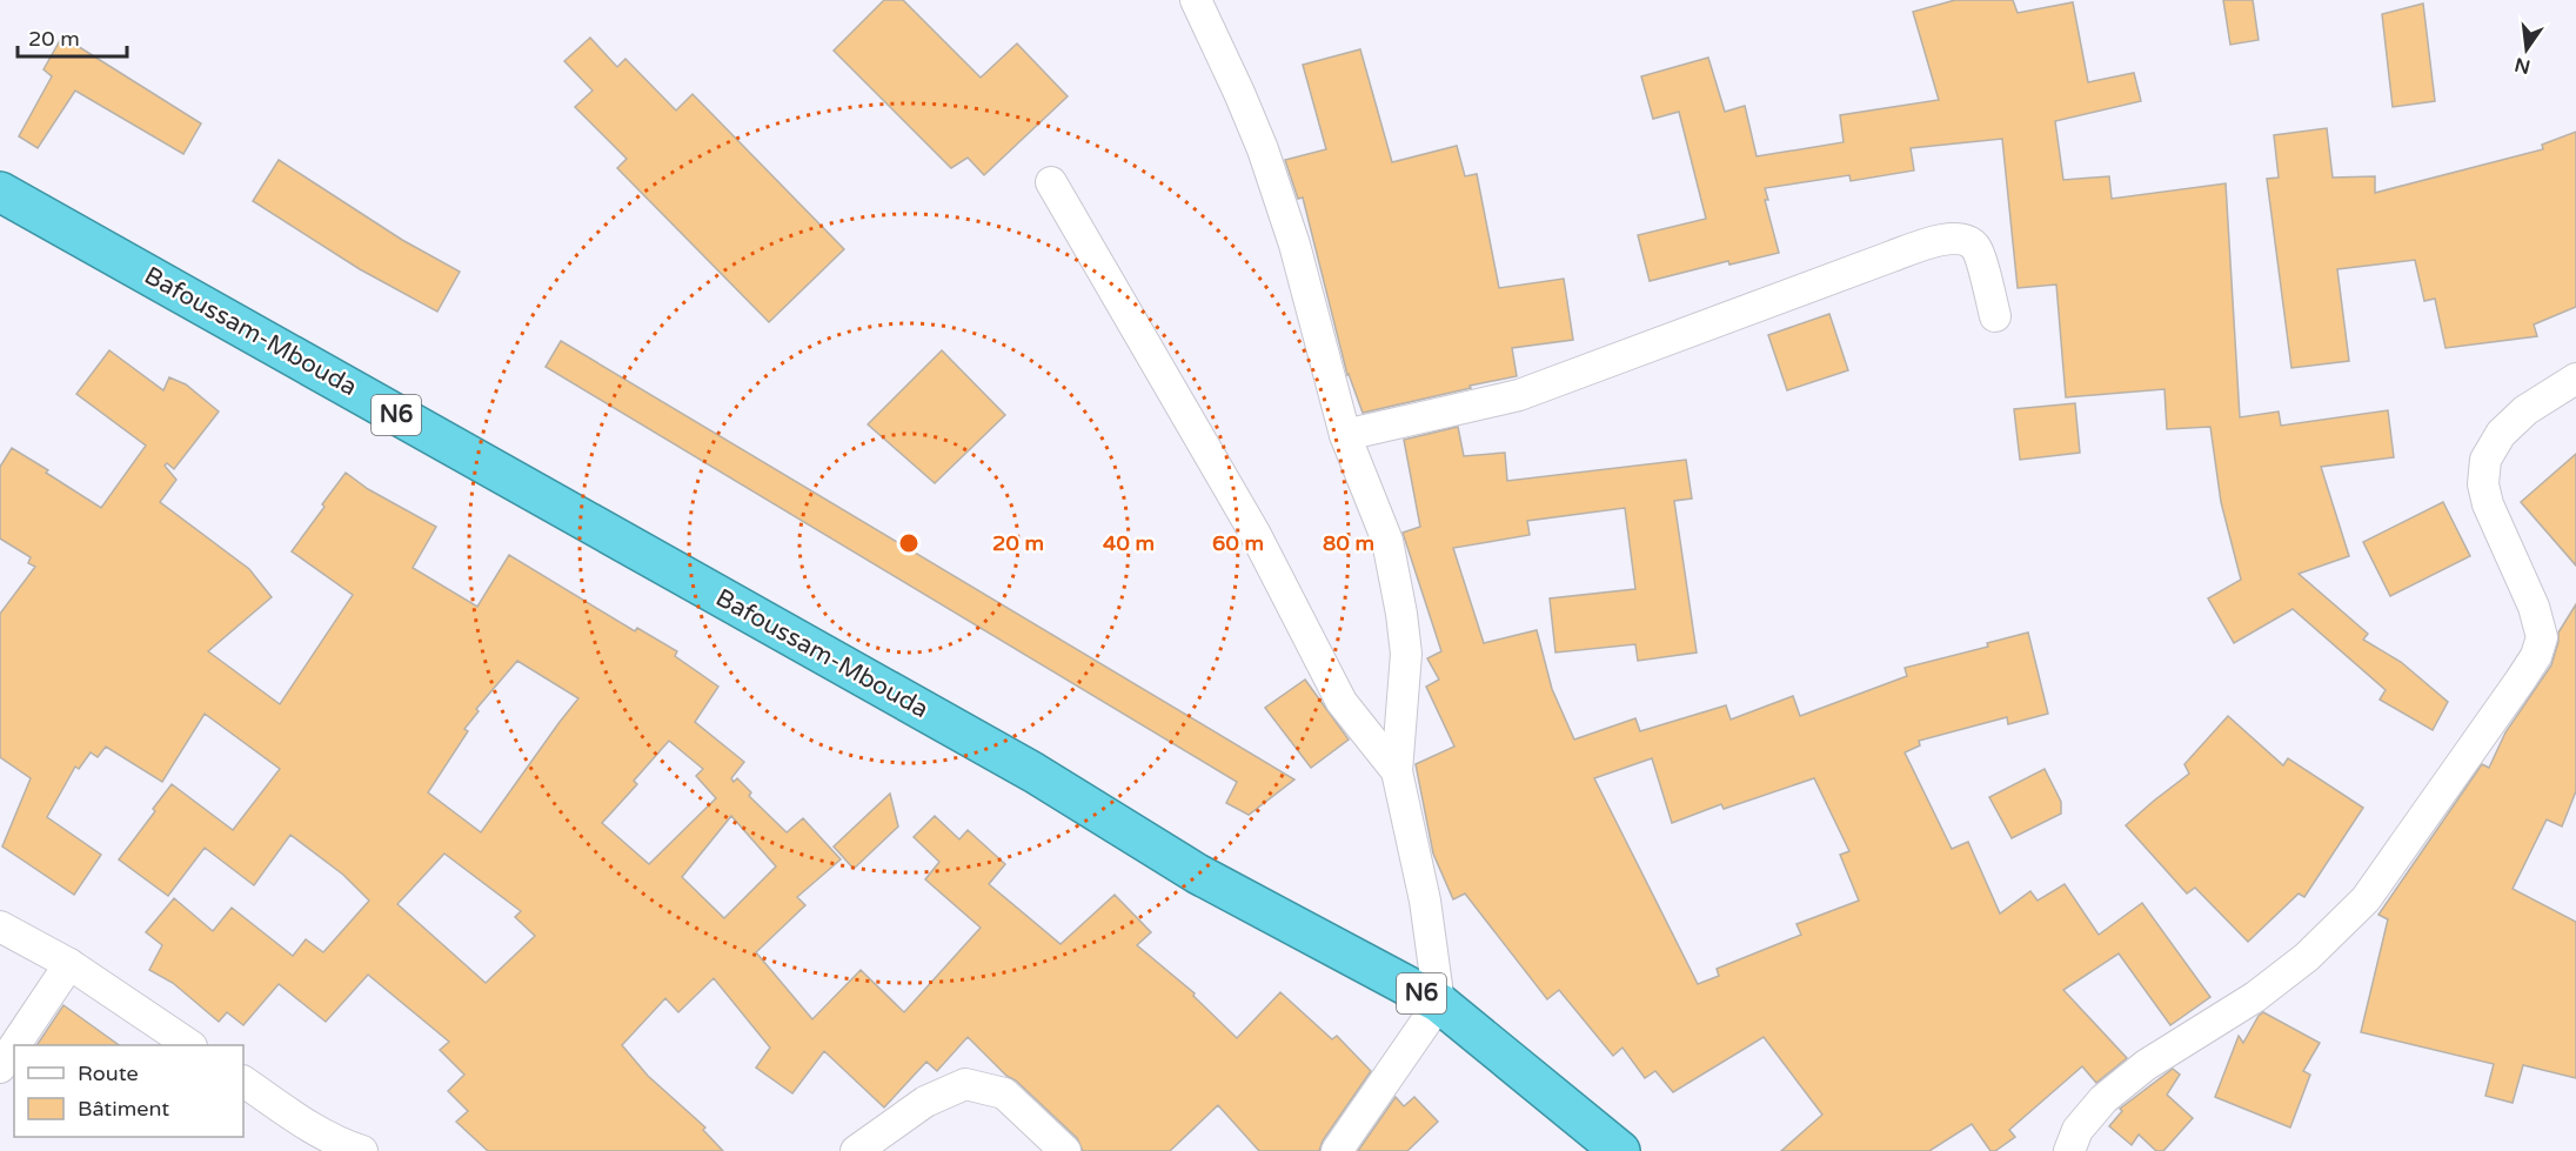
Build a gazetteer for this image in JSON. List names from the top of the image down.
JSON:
{
  "streets": {
    "highway": ["Bafoussam-Mbouda", "N6"]
  },
  "legend": ["Route", "Bâtiment"],
  "scale_bar": "20 m",
  "north": "bottom",
  "rings": [
    "20 m",
    "40 m",
    "60 m",
    "80 m"
  ]
}
